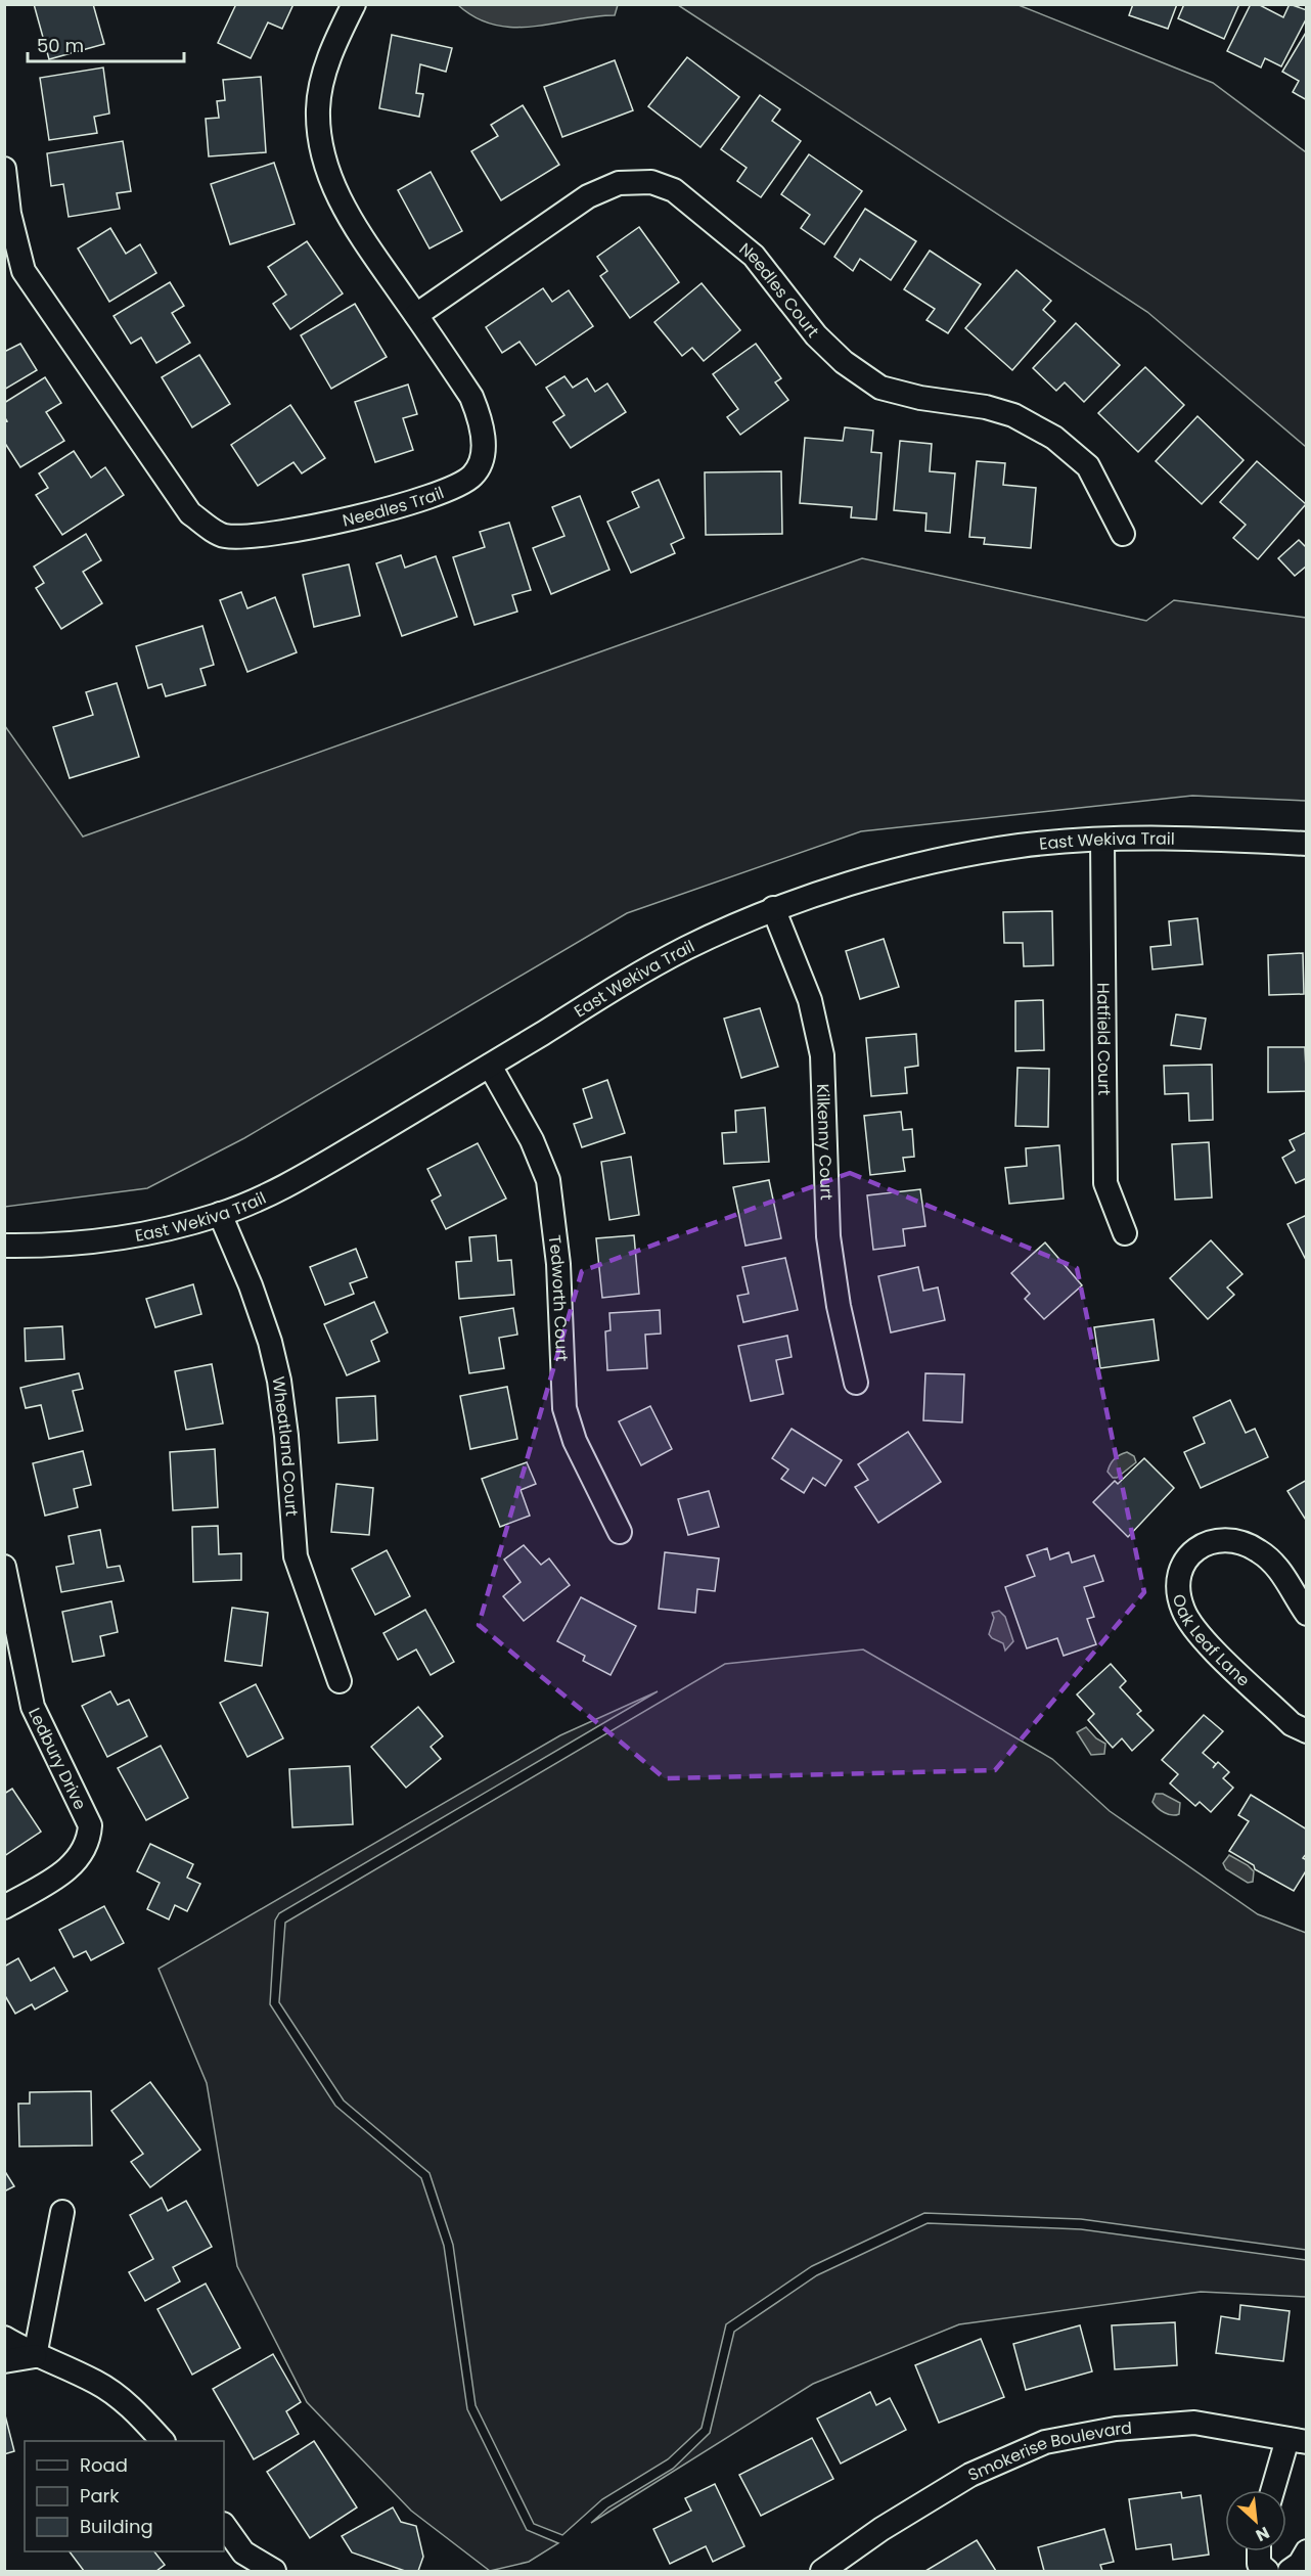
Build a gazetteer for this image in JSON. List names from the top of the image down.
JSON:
{
  "streets": {
    "street": [
      "Needles Court",
      "Needles Trail",
      "East Wekiva Trail",
      "Hatfield Court",
      "Kilkenny Court",
      "Tedworth Court",
      "Wheatland Court",
      "Oak Leaf Lane",
      "Ledbury Drive",
      "Smokerise Boulevard"
    ]
  },
  "crossings": [
    ["Needles Court", "Needles Trail"],
    ["East Wekiva Trail", "Hatfield Court"],
    ["East Wekiva Trail", "Kilkenny Court"],
    ["East Wekiva Trail", "Tedworth Court"],
    ["East Wekiva Trail", "Wheatland Court"]
  ],
  "legend": ["Road", "Park", "Building"],
  "scale_bar": "50 m",
  "north": "bottom right"
}
